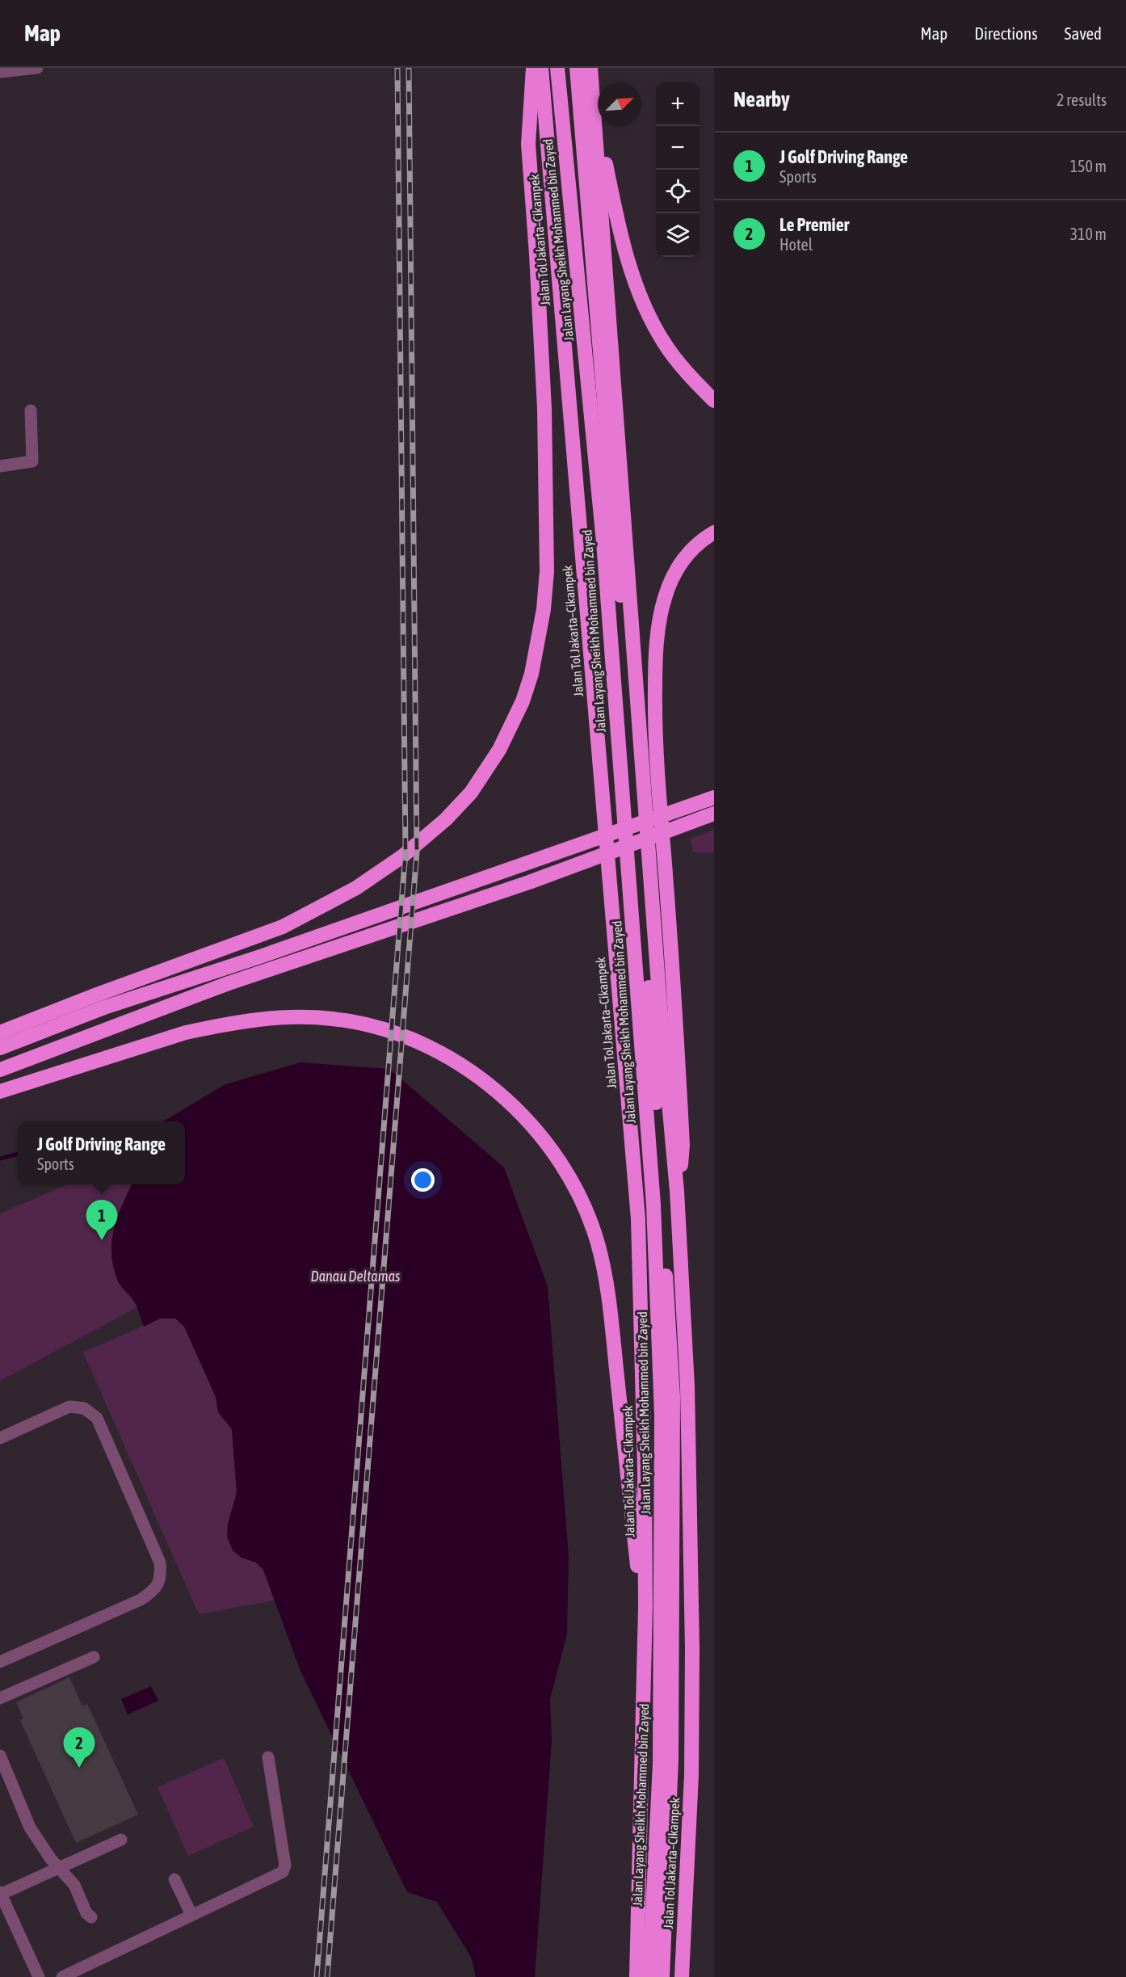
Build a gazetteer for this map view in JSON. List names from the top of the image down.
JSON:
{
  "streets": {
    "highway": ["Jalan Tol Jakarta–Cikampek", "Jalan Layang Sheikh Mohammed bin Zayed"]
  },
  "water": ["Danau Deltamas"],
  "north": "top right",
  "page": {
    "header": "Map",
    "nav": ["Map", "Directions", "Saved"],
    "heading": ["Nearby", "2 results"],
    "map_buttons": ["+", "−"],
    "list": [
      {
        "mark": "1",
        "name": "J Golf Driving Range",
        "note": "Sports",
        "value": "150 m"
      },
      {
        "mark": "2",
        "name": "Le Premier",
        "note": "Hotel",
        "value": "310 m"
      }
    ],
    "popup": ["J Golf Driving Range", "Sports"],
    "pins": ["1", "2"]
  }
}
